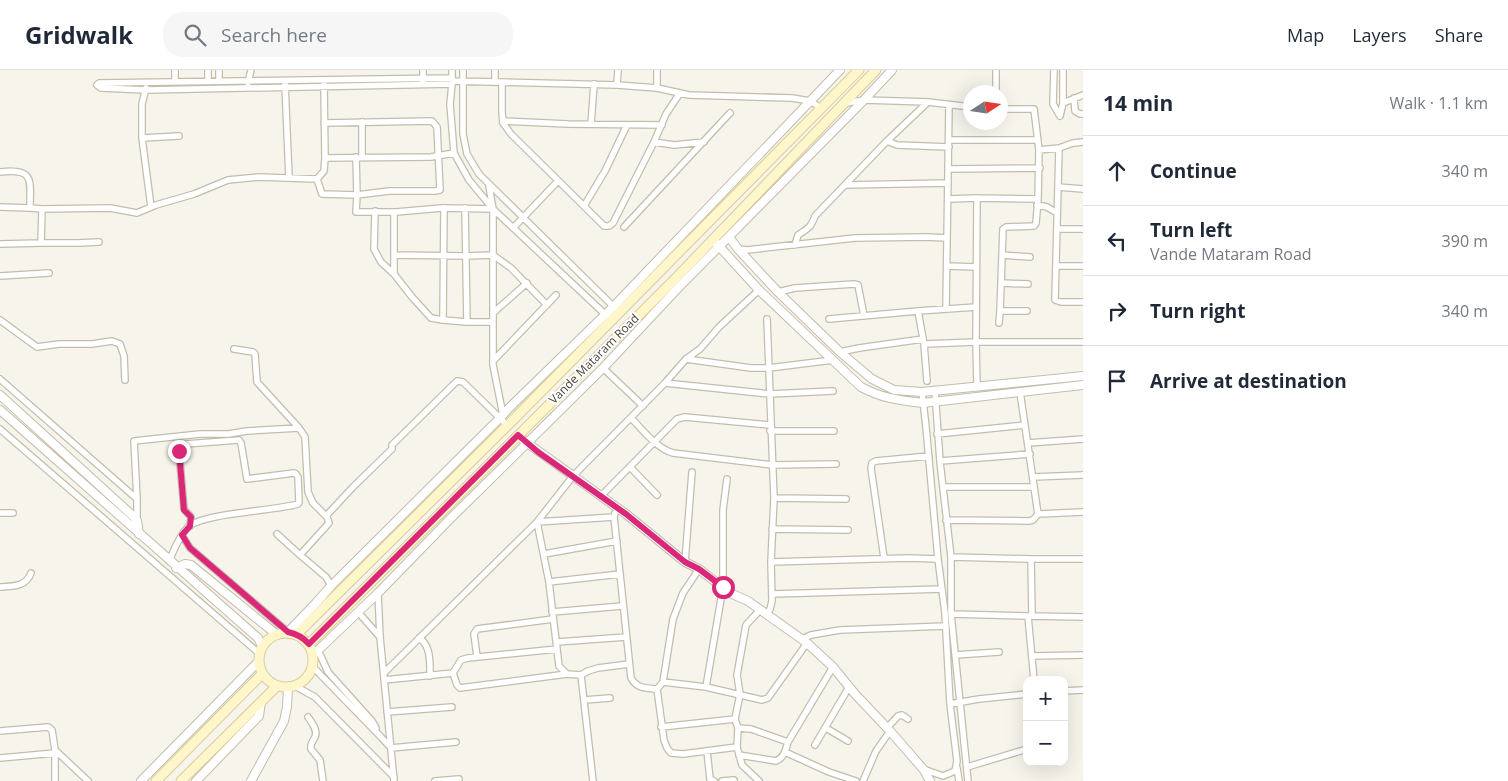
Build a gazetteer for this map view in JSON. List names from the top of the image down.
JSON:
{
  "streets": {
    "main road": ["Vande Mataram Road"]
  },
  "north": "right",
  "page": {
    "header": "Gridwalk",
    "search": "Search here",
    "nav": ["Map", "Layers", "Share"],
    "heading": ["14 min", "Walk · 1.1 km"],
    "list": [
      ["Continue", "340 m"],
      ["Turn left", "Vande Mataram Road", "390 m"],
      ["Turn right", "340 m"],
      "Arrive at destination"
    ],
    "map_buttons": ["+", "−"]
  }
}
